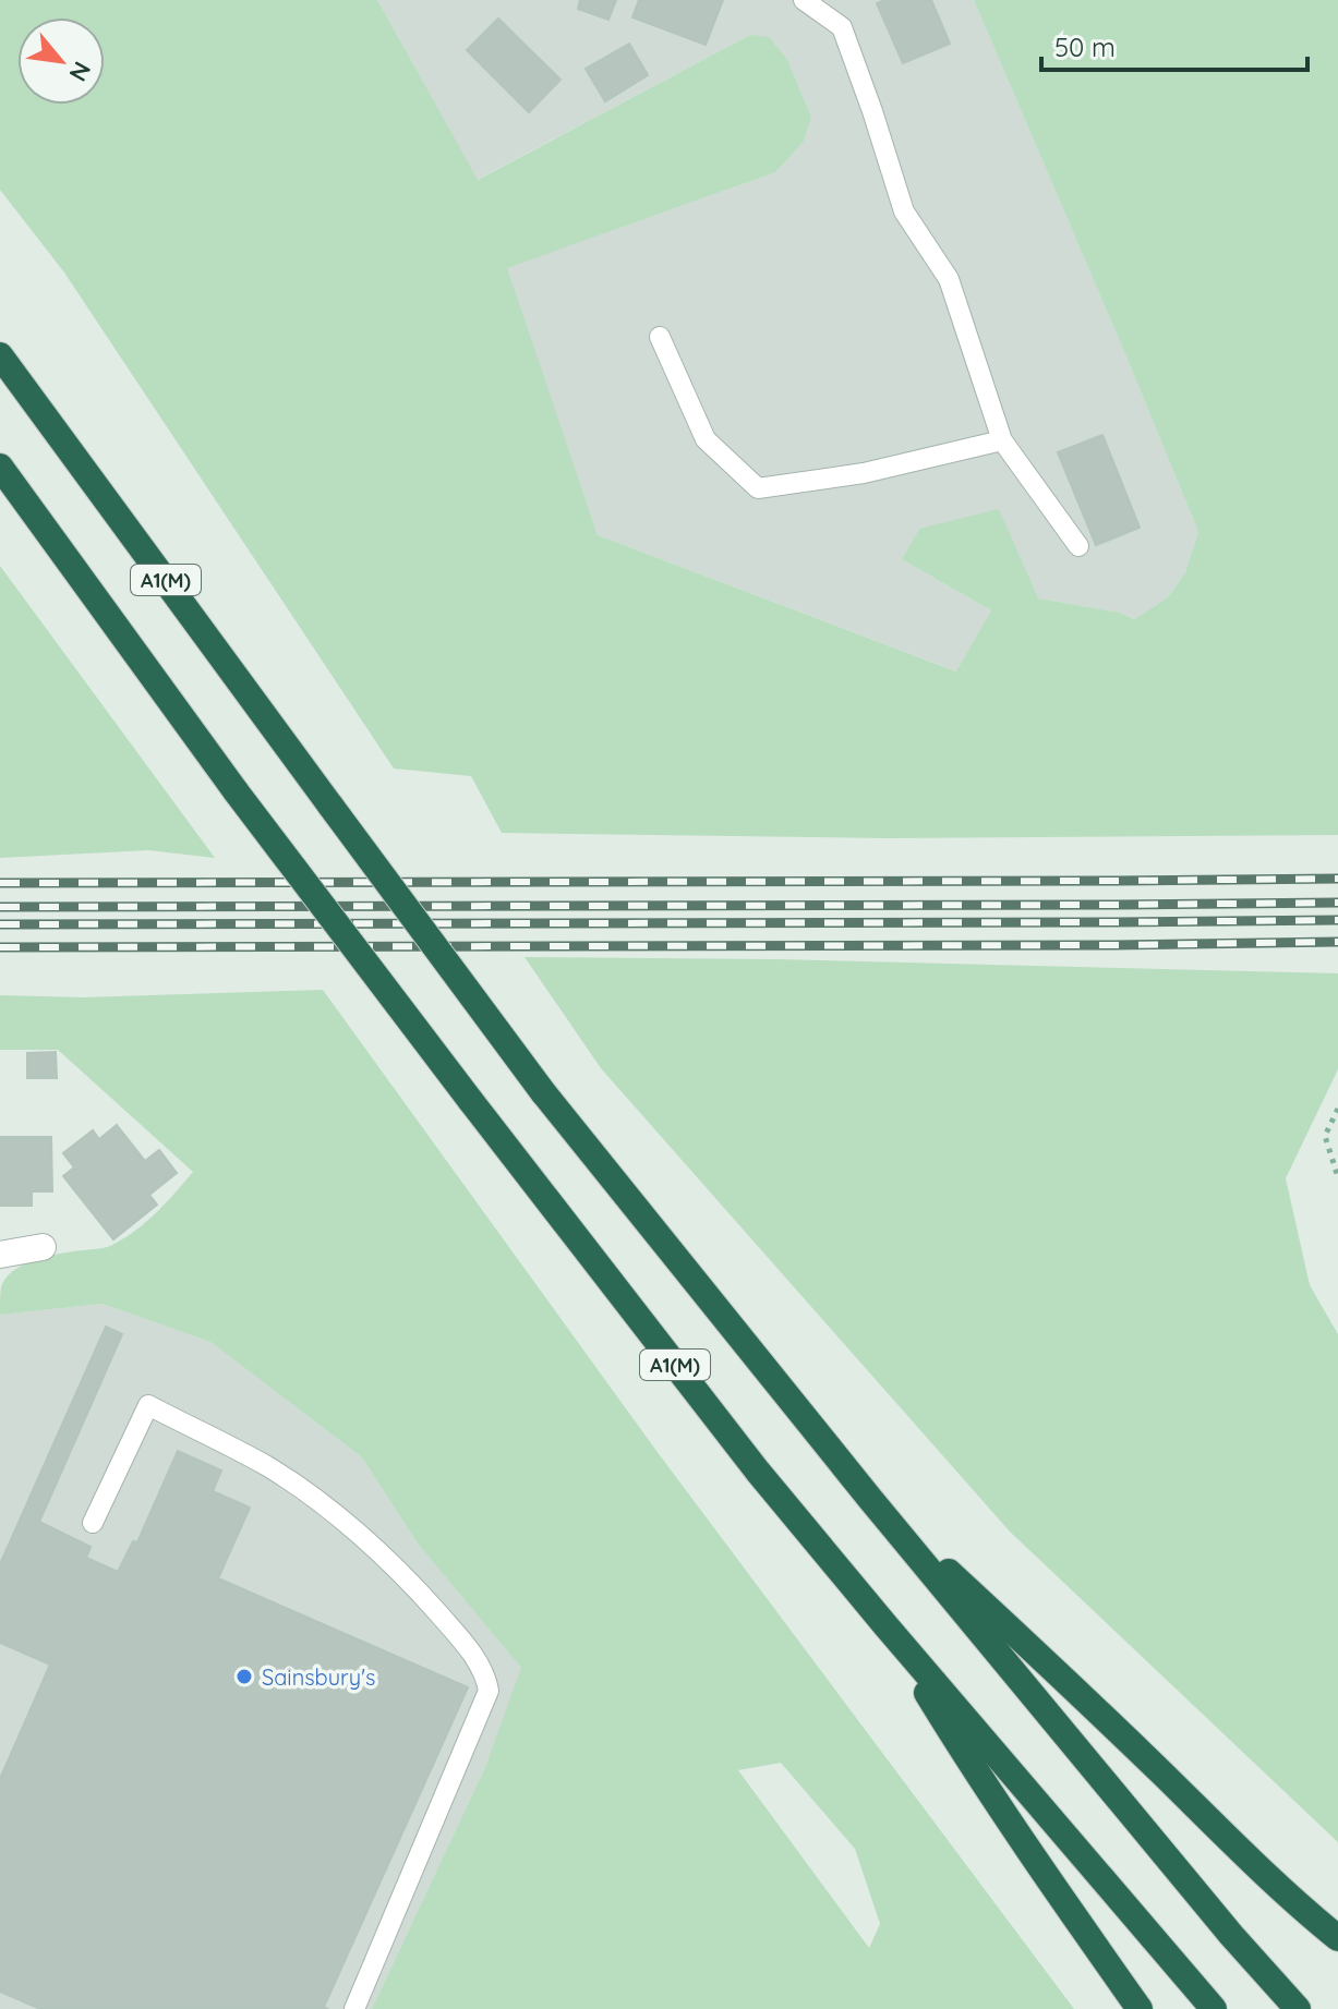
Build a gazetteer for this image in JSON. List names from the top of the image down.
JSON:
{
  "streets": {
    "highway": ["A1(M)"]
  },
  "places": ["Sainsbury's"],
  "scale_bar": "50 m",
  "north": "bottom right"
}
